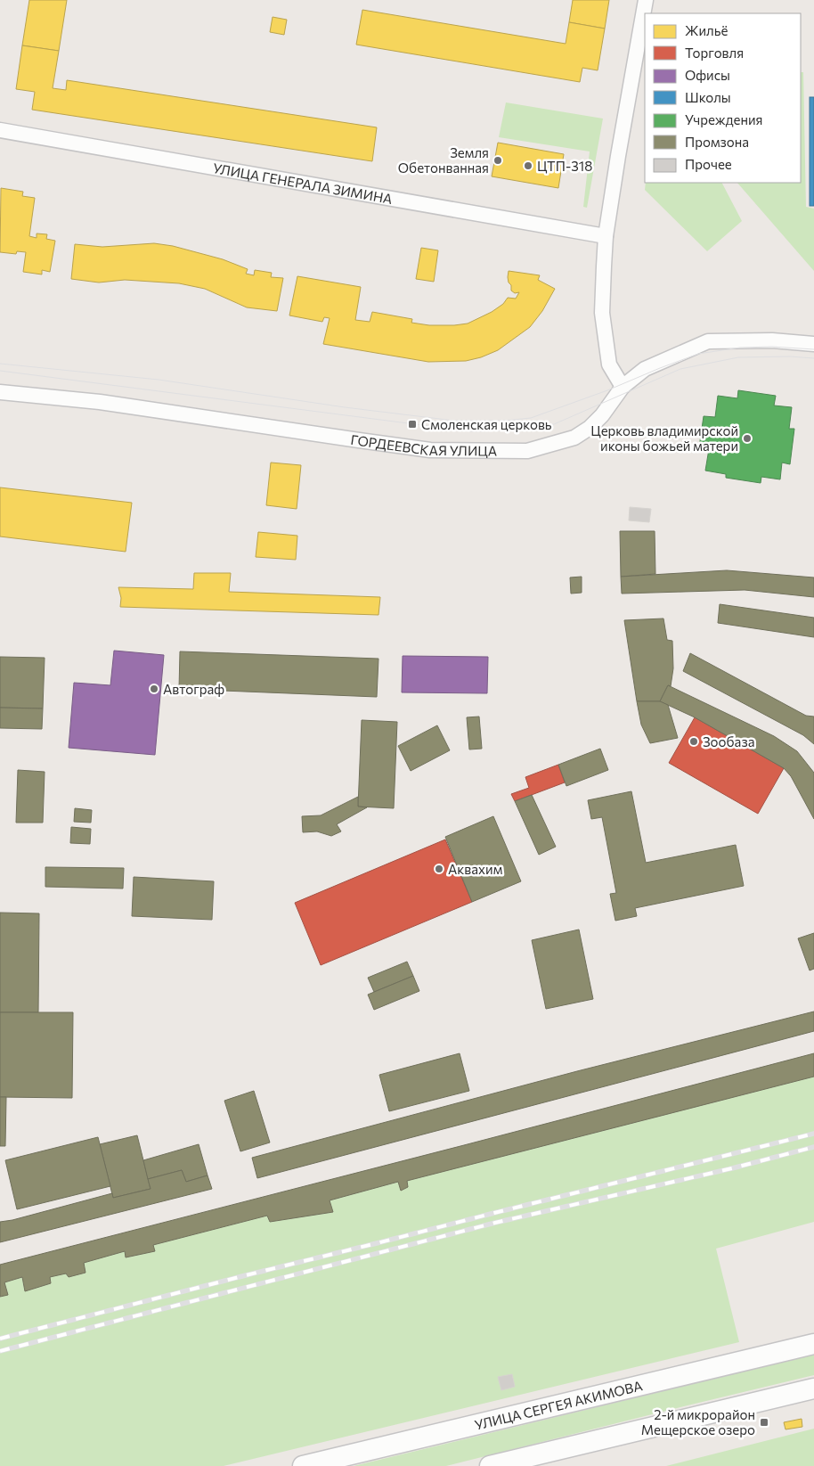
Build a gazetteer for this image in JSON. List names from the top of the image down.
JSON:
{
  "streets": {
    "main road": ["УЛИЦА СЕРГЕЯ АКИМОВА"],
    "street": ["УЛИЦА ГЕНЕРАЛА ЗИМИНА", "ГОРДЕЕВСКАЯ УЛИЦА"]
  },
  "places": {
    "other": [
      "Земля Обетонванная",
      "ЦТП-318",
      "Церковь владимирской иконы божьей матери",
      "Автограф",
      "Зообаза",
      "Аквахим"
    ],
    "transit": ["Смоленская церковь", "2-й микрорайон Мещерское озеро"]
  },
  "legend": [
    "Жильё",
    "Торговля",
    "Офисы",
    "Школы",
    "Учреждения",
    "Промзона",
    "Прочее"
  ]
}
